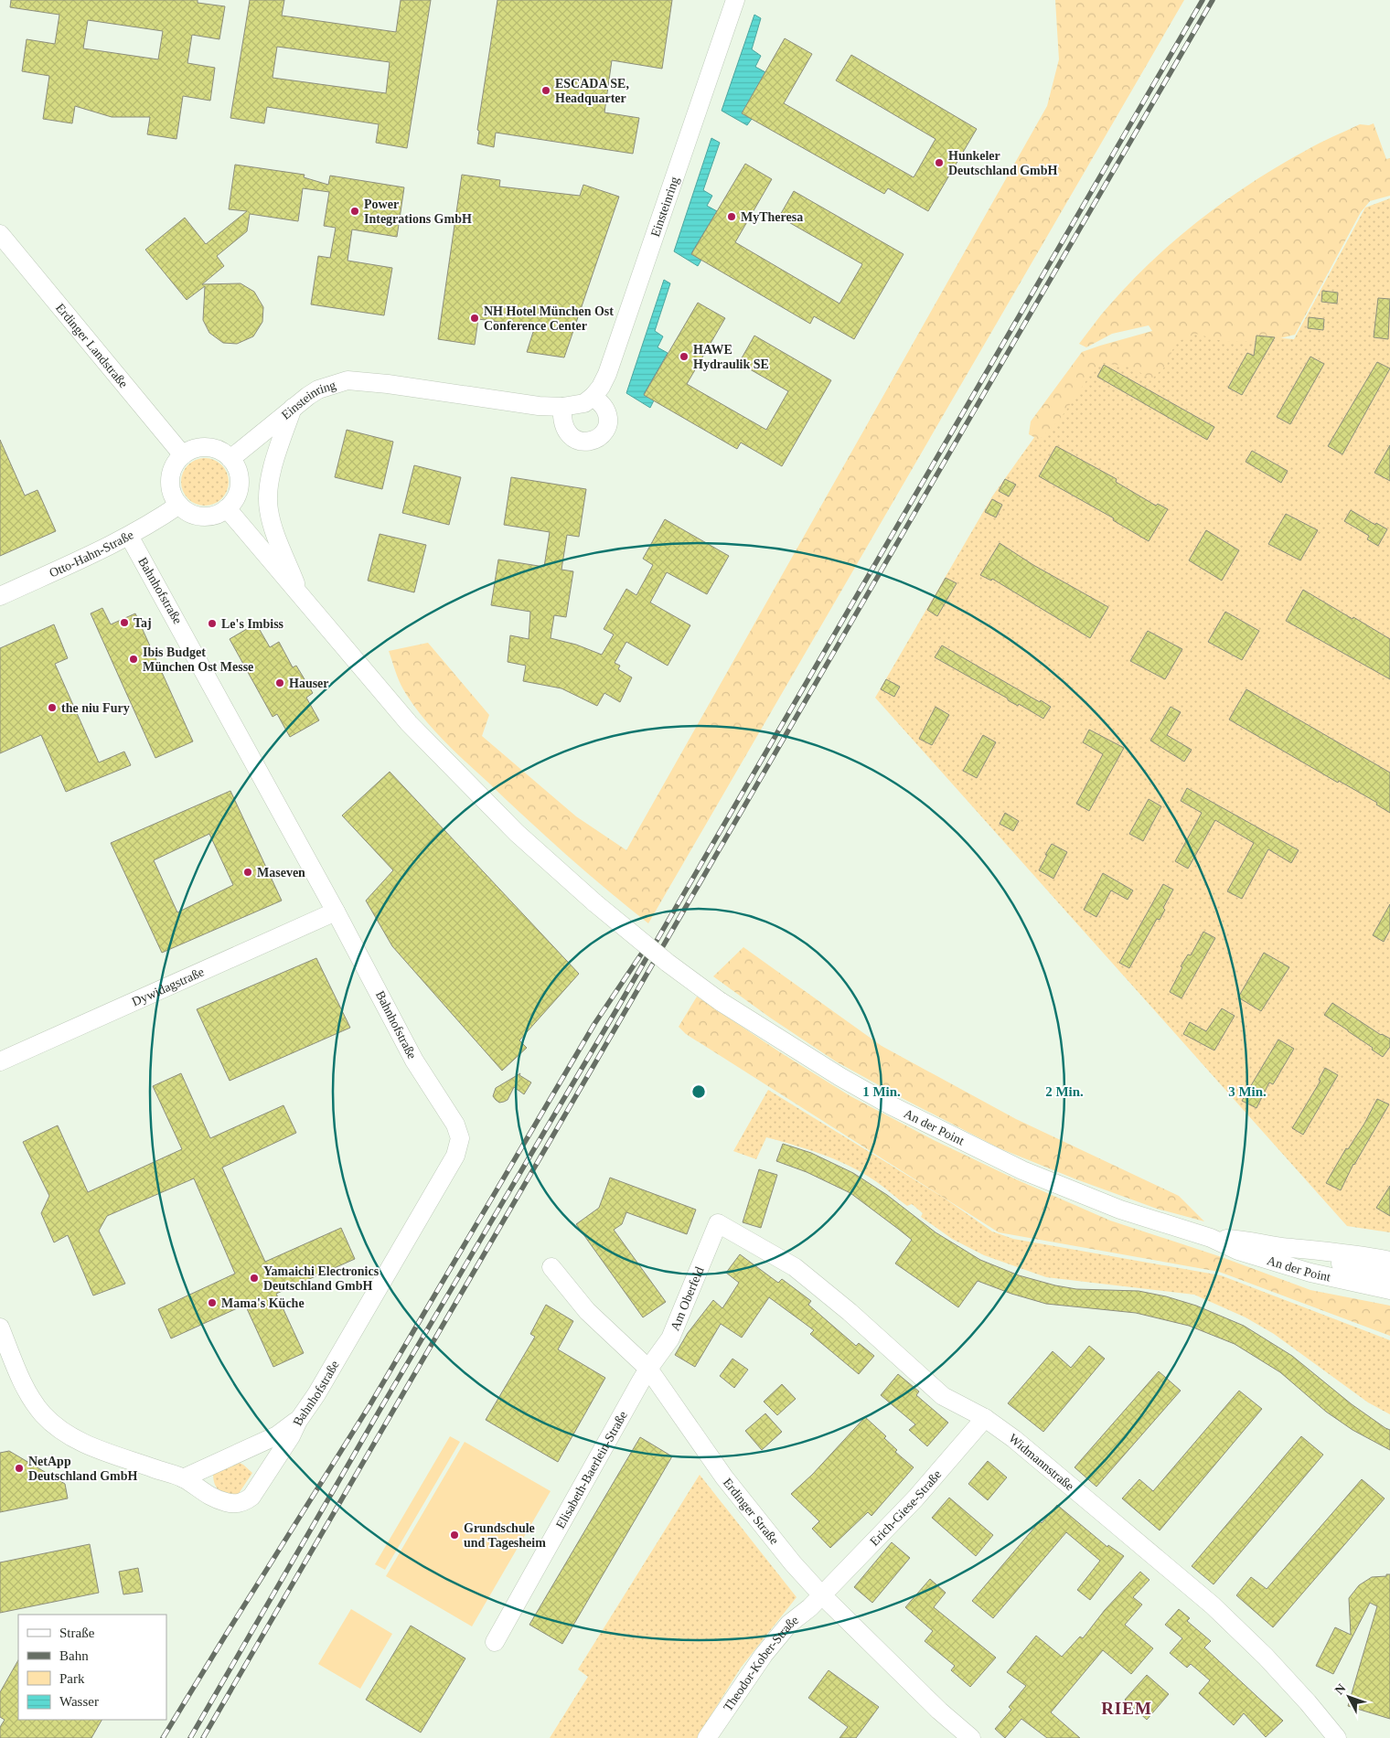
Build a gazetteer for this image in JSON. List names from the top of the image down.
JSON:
{
  "streets": {
    "street": [
      "Einsteinring",
      "Erdinger Landstraße",
      "Otto-Hahn-Straße",
      "Bahnhofstraße",
      "Dywidagstraße",
      "An der Point",
      "Am Oberfeld",
      "Widmannstraße",
      "Elisabeth-Baerlein-Straße",
      "Erich-Giese-Straße",
      "Erdinger Straße",
      "Theodor-Kober-Straße"
    ]
  },
  "crossings": [
    ["Einsteinring", "Erdinger Landstraße"],
    ["Einsteinring", "Otto-Hahn-Straße"],
    ["Einsteinring", "An der Point"],
    ["Erdinger Landstraße", "Otto-Hahn-Straße"],
    ["Erdinger Landstraße", "An der Point"],
    ["Otto-Hahn-Straße", "Bahnhofstraße"],
    ["Otto-Hahn-Straße", "An der Point"],
    ["Bahnhofstraße", "Dywidagstraße"],
    ["Am Oberfeld", "Widmannstraße"],
    ["Am Oberfeld", "Elisabeth-Baerlein-Straße"],
    ["Am Oberfeld", "Erdinger Straße"],
    ["Widmannstraße", "Erich-Giese-Straße"],
    ["Elisabeth-Baerlein-Straße", "Erdinger Straße"],
    ["Erich-Giese-Straße", "Erdinger Straße"],
    ["Erich-Giese-Straße", "Theodor-Kober-Straße"],
    ["Erdinger Straße", "Theodor-Kober-Straße"]
  ],
  "districts": ["RIEM"],
  "places": [
    "ESCADA SE, Headquarter",
    "Hunkeler Deutschland GmbH",
    "Power Integrations GmbH",
    "MyTheresa",
    "NH Hotel München Ost Conference Center",
    "HAWE Hydraulik SE",
    "Taj",
    "Le's Imbiss",
    "Ibis Budget München Ost Messe",
    "Hauser",
    "the niu Fury",
    "Maseven",
    "Yamaichi Electronics Deutschland GmbH",
    "Mama's Küche",
    "NetApp Deutschland GmbH",
    "Grundschule und Tagesheim"
  ],
  "legend": [
    "Straße",
    "Bahn",
    "Park",
    "Wasser"
  ],
  "north": "top left",
  "rings": ["1 Min.", "2 Min.", "3 Min."]
}
